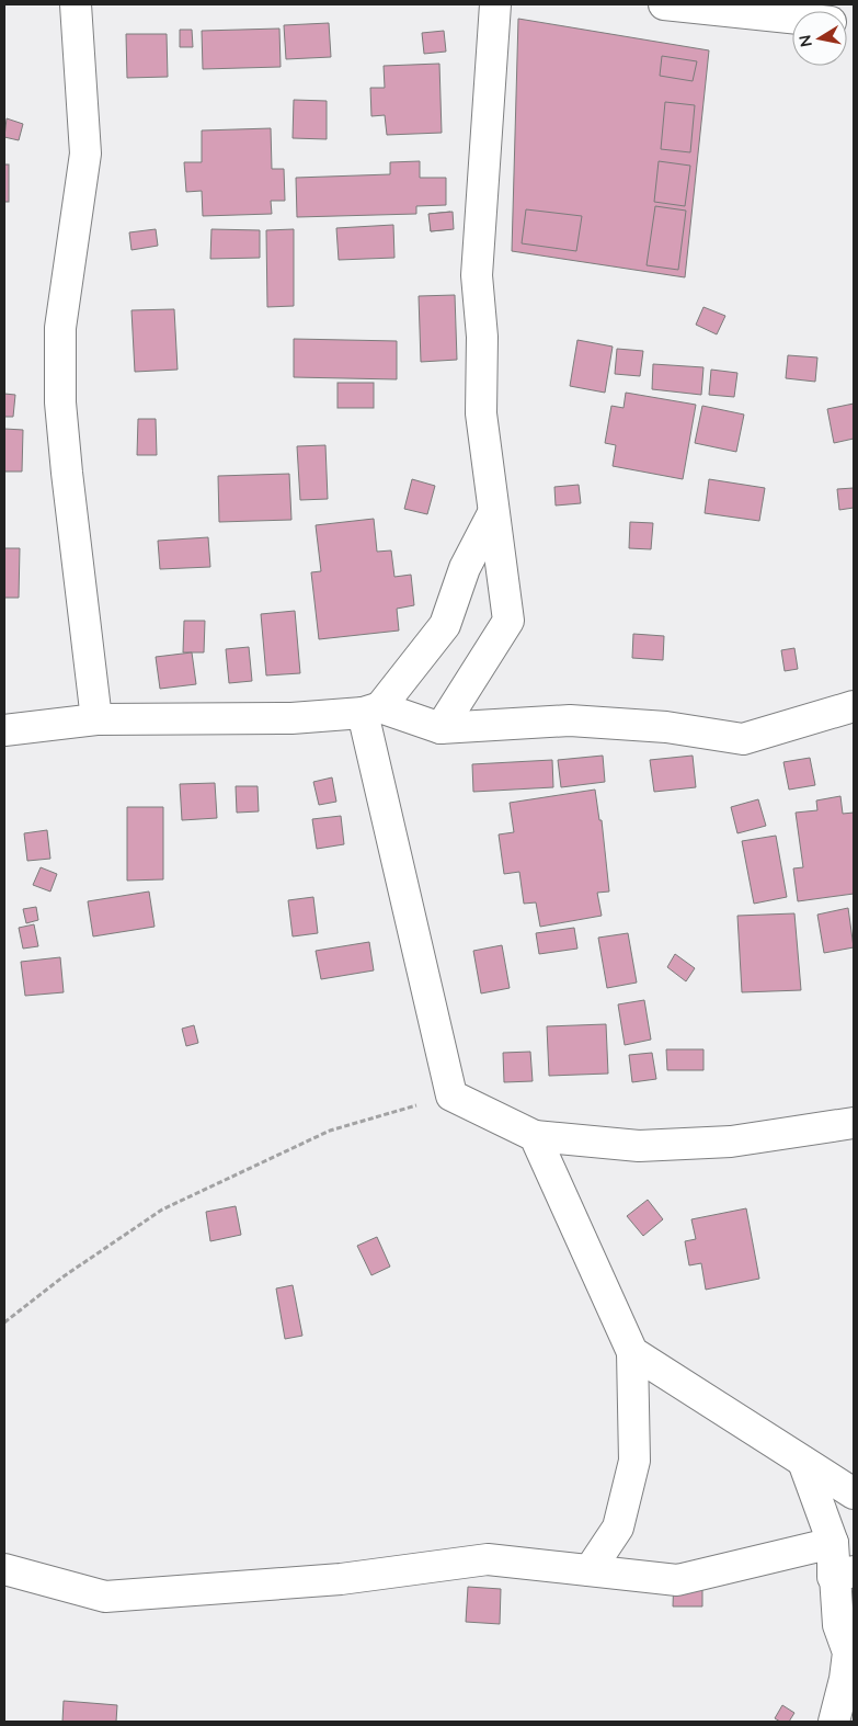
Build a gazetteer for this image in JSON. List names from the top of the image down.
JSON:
{
  "north": "left"
}
